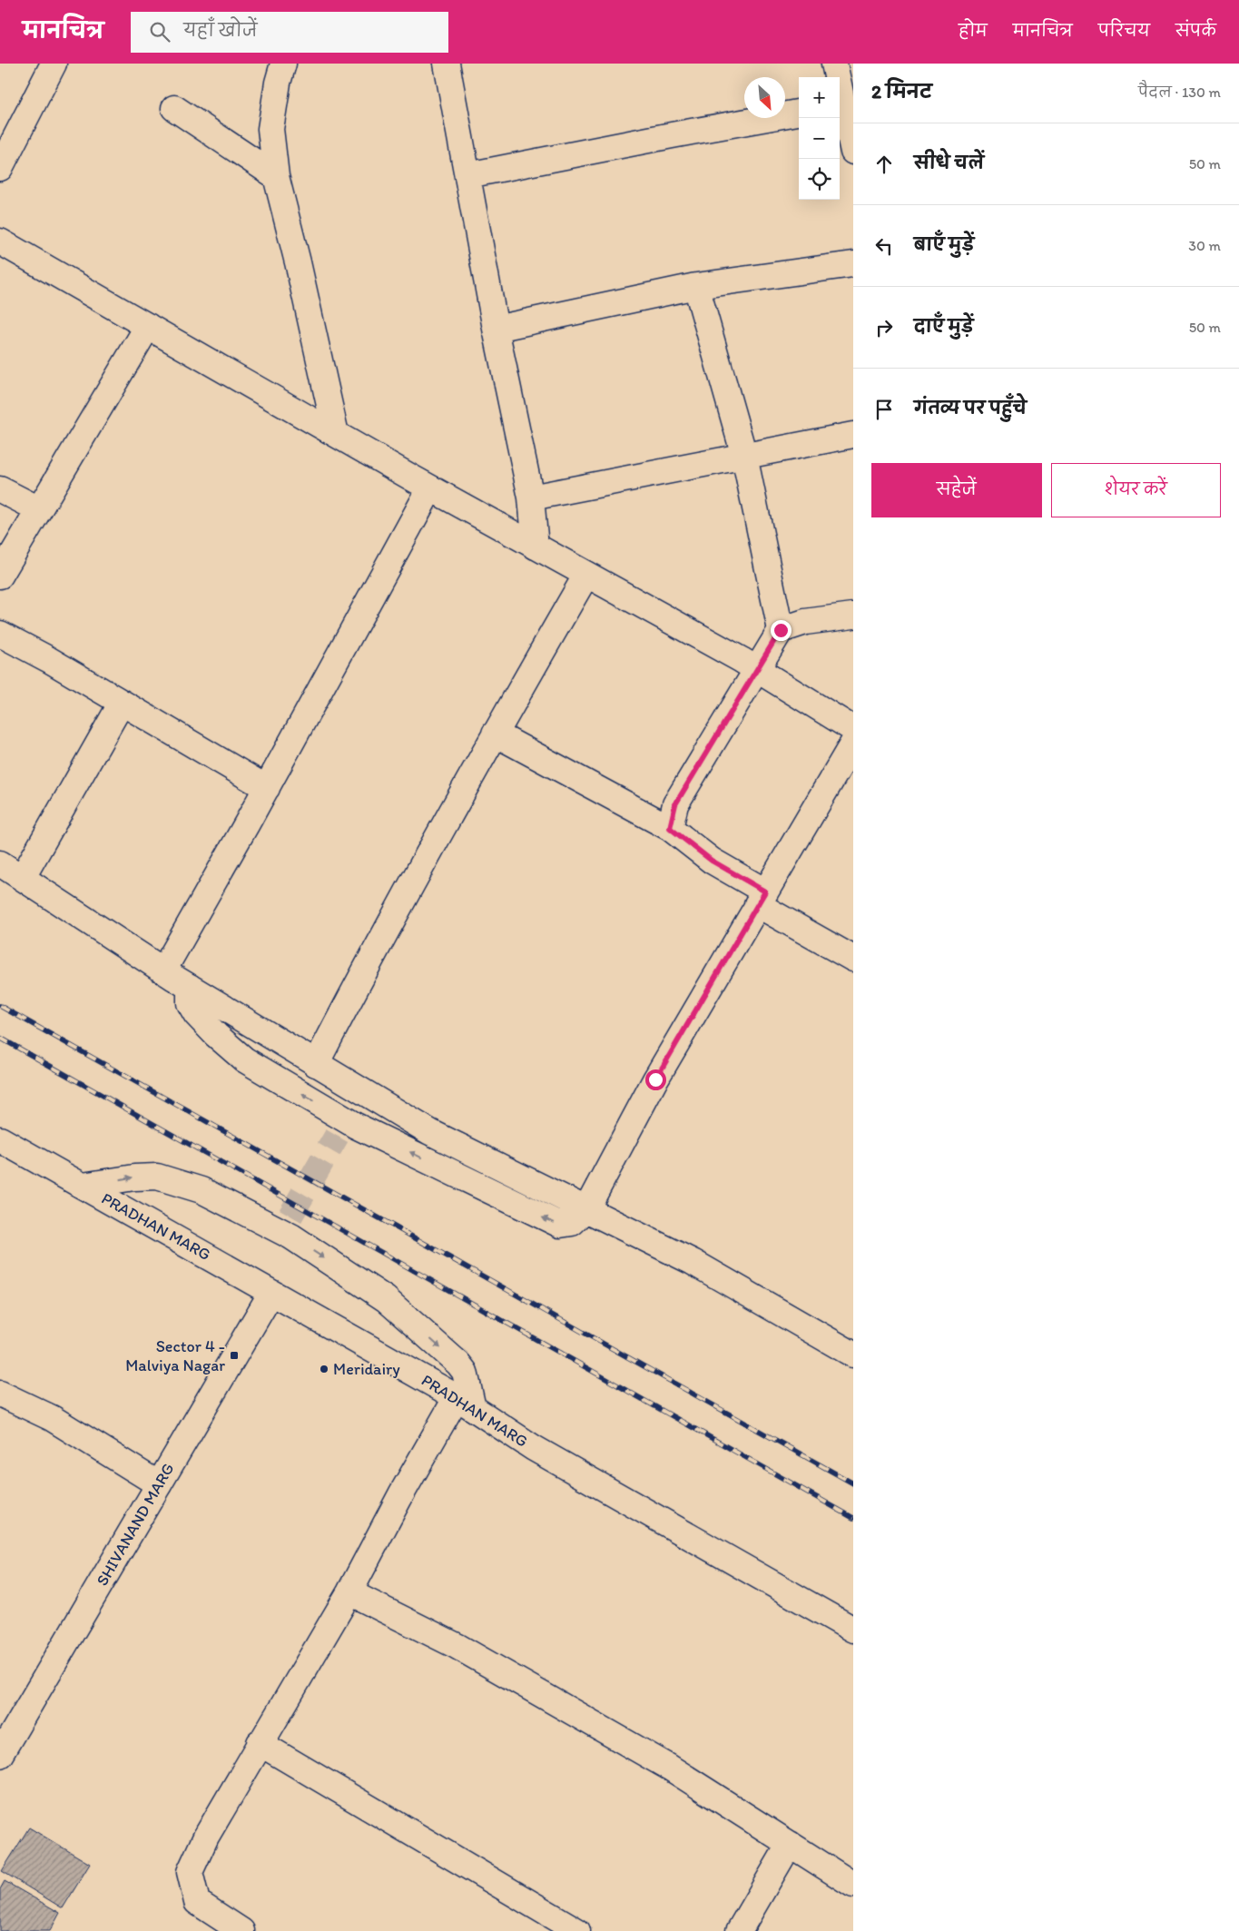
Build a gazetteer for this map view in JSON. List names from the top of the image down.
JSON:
{
  "streets": {
    "street": ["PRADHAN MARG", "SHIVANAND MARG"]
  },
  "crossings": [
    ["PRADHAN MARG", "SHIVANAND MARG"]
  ],
  "places": {
    "transit": ["Sector 4 - Malviya Nagar"],
    "other": ["Meridairy"]
  },
  "north": "bottom right",
  "page": {
    "header": "मानचित्र",
    "search": "यहाँ खोजें",
    "nav": [
      "होम",
      "मानचित्र",
      "परिचय",
      "संपर्क"
    ],
    "heading": ["2 मिनट", "पैदल · 130 m"],
    "map_buttons": ["+", "−"],
    "list": [
      ["सीधे चलें", "50 m"],
      ["बाएँ मुड़ें", "30 m"],
      ["दाएँ मुड़ें", "50 m"],
      "गंतव्य पर पहुँचे"
    ],
    "buttons": ["सहेजें", "शेयर करें"]
  }
}
